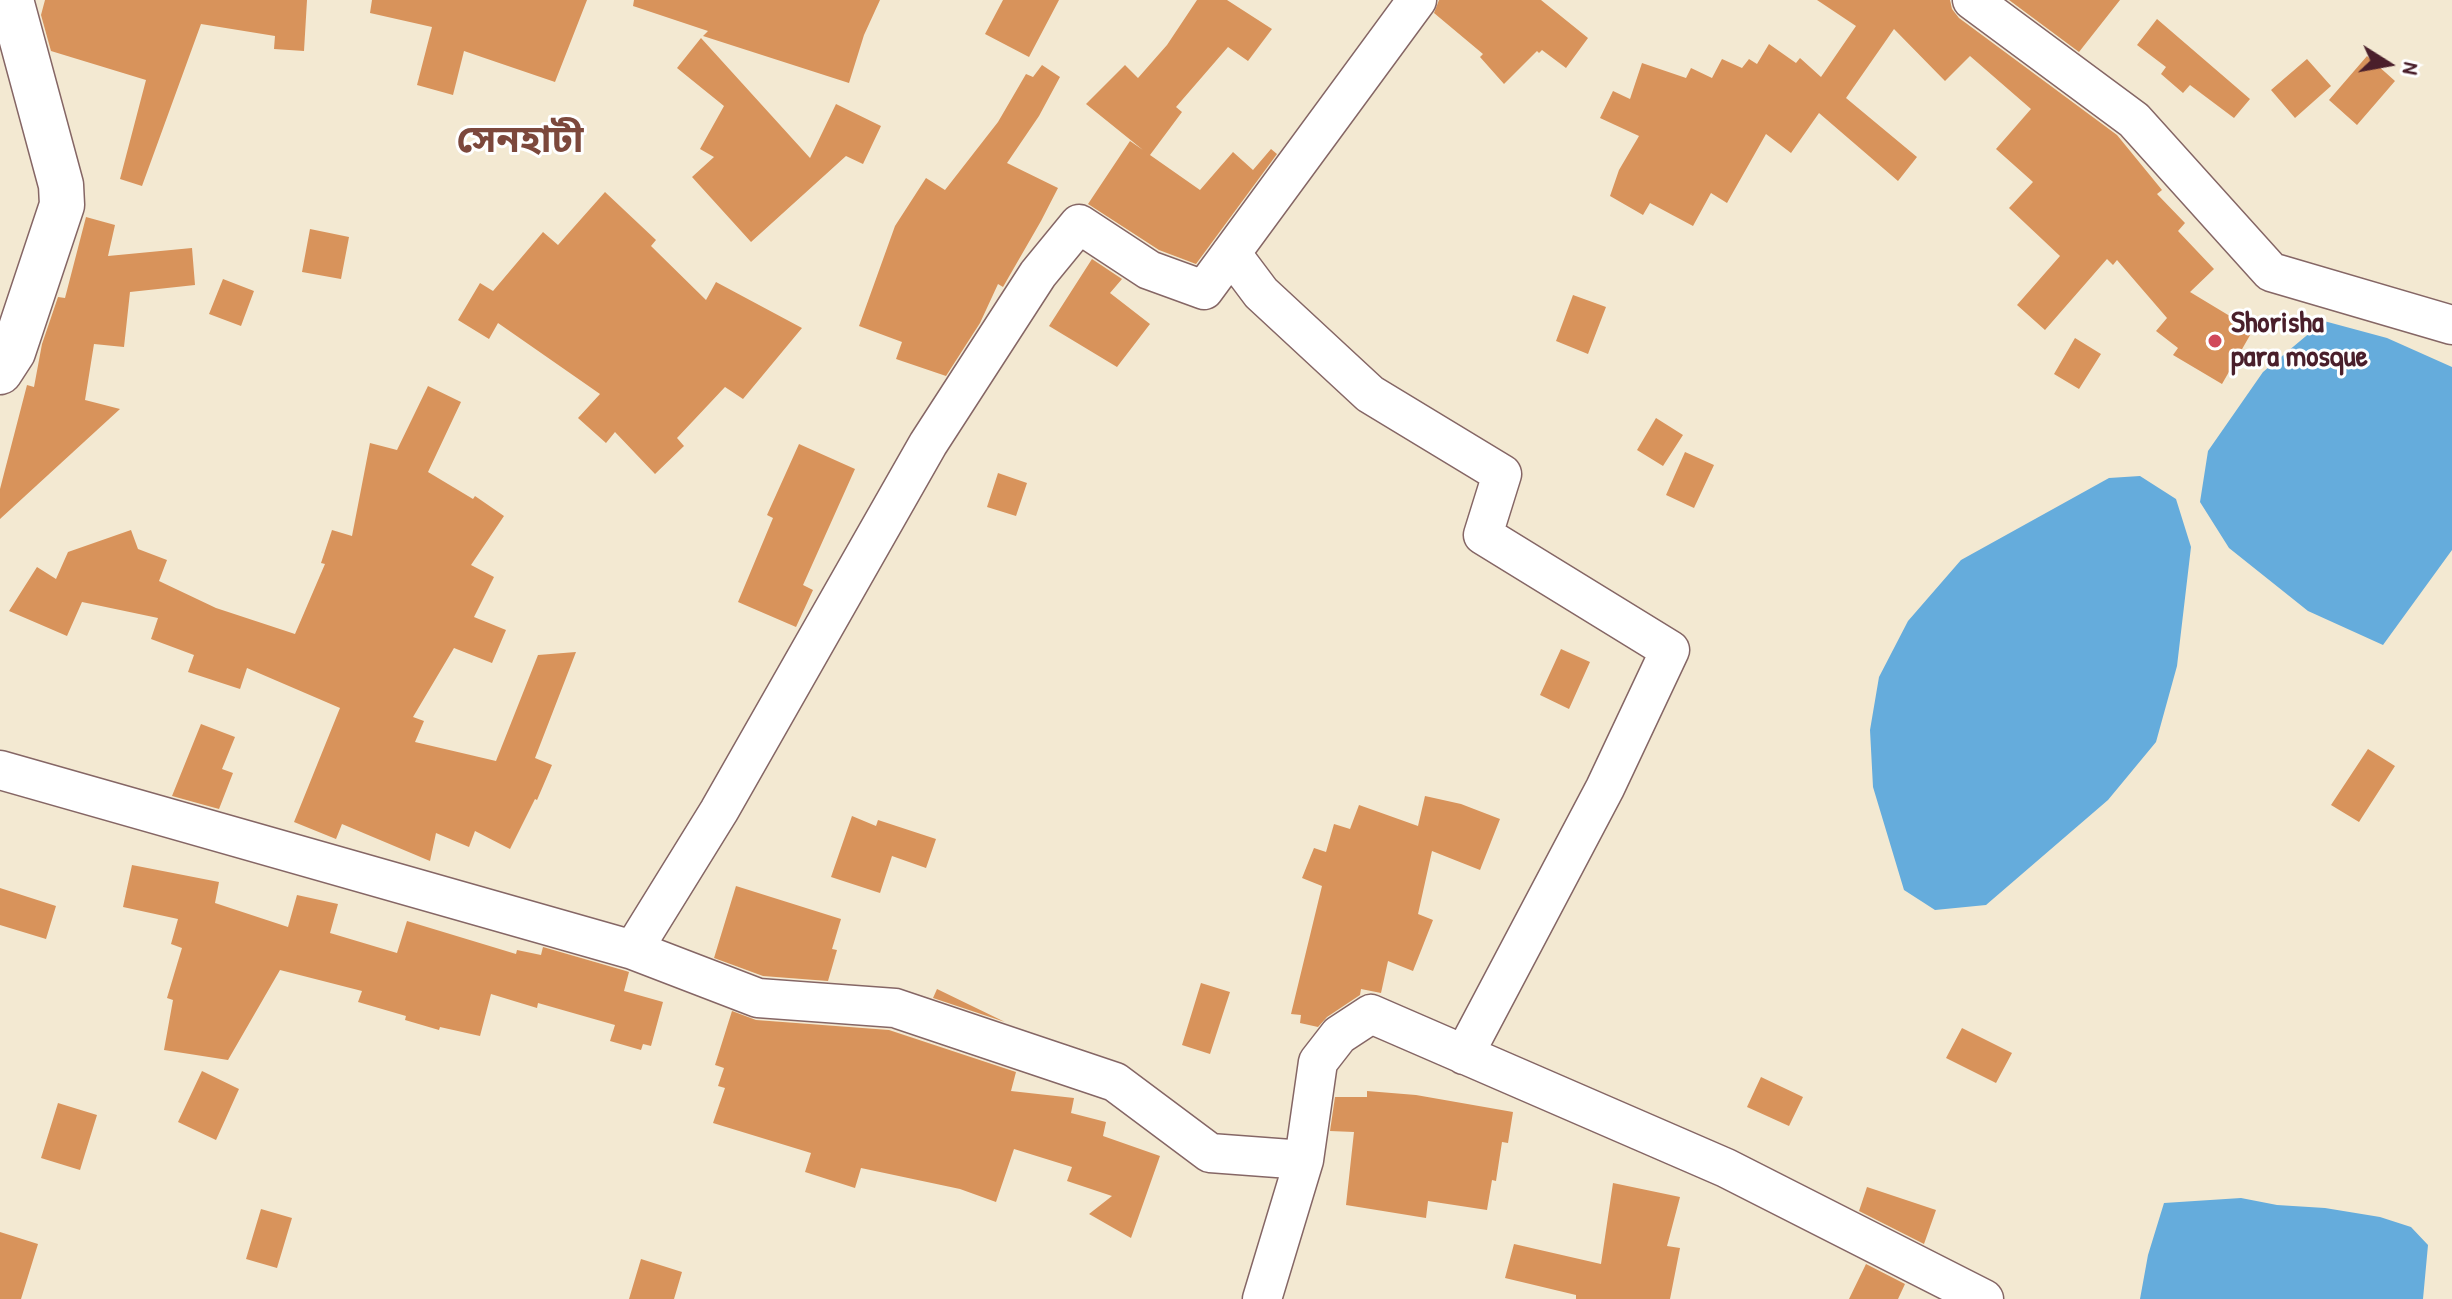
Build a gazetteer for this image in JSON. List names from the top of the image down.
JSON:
{
  "districts": ["সেনহাটী"],
  "places": ["Shorisha para mosque"],
  "north": "right"
}
